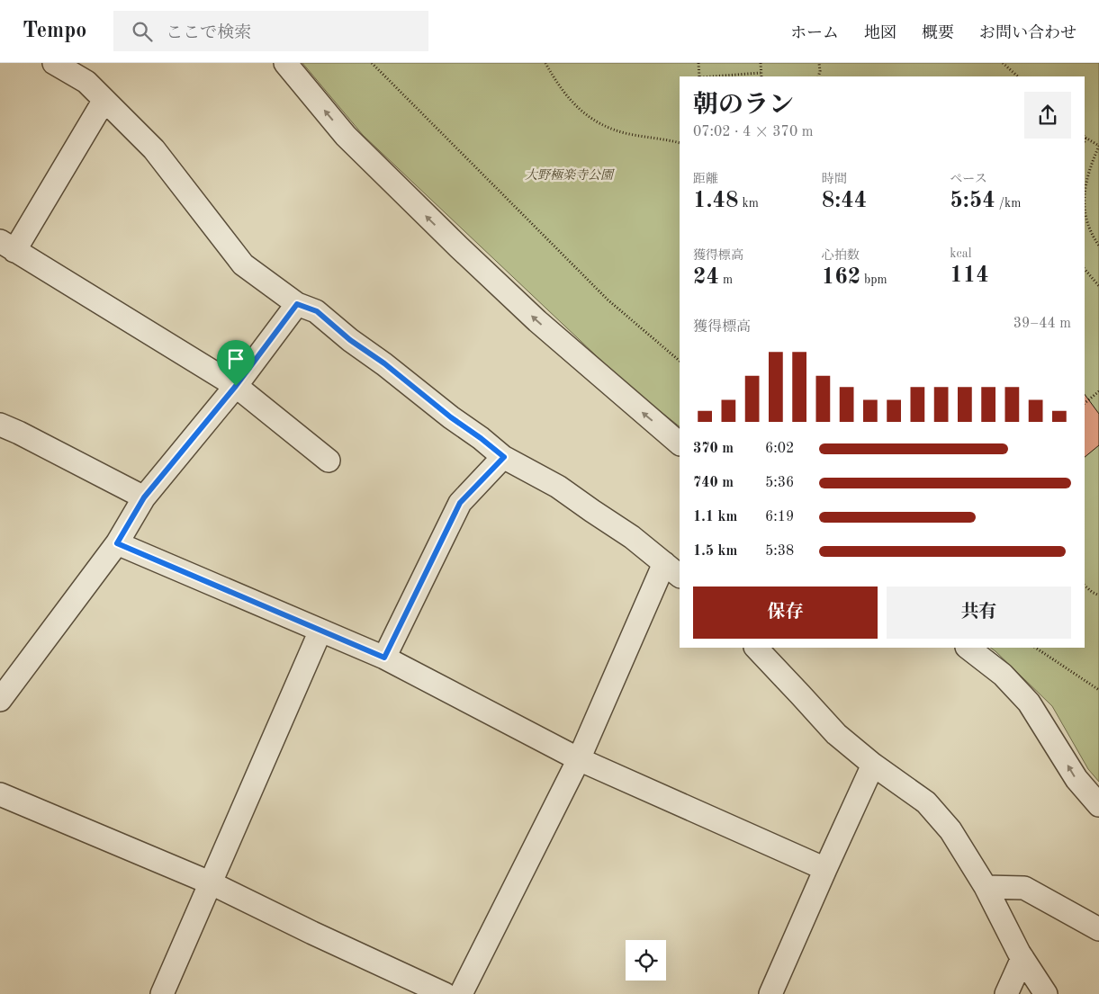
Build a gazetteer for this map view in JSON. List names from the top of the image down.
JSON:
{
  "parks": ["大野極楽寺公園"],
  "page": {
    "header": "Tempo",
    "search": "ここで検索",
    "nav": [
      "ホーム",
      "地図",
      "概要",
      "お問い合わせ"
    ],
    "heading": ["朝のラン", "07:02 · 4 × 370 m"],
    "stats": [
      ["距離", "1.48 km"],
      ["時間", "8:44"],
      ["ペース", "5:54 /km"],
      ["獲得標高", "24 m"],
      ["心拍数", "162 bpm"],
      ["kcal", "114"]
    ],
    "chart": ["獲得標高", "39–44 m"],
    "list": [
      {
        "name": "370 m",
        "note": "6:02"
      },
      {
        "name": "740 m",
        "note": "5:36"
      },
      {
        "name": "1.1 km",
        "note": "6:19"
      },
      {
        "name": "1.5 km",
        "note": "5:38"
      }
    ],
    "buttons": ["保存", "共有"]
  }
}
